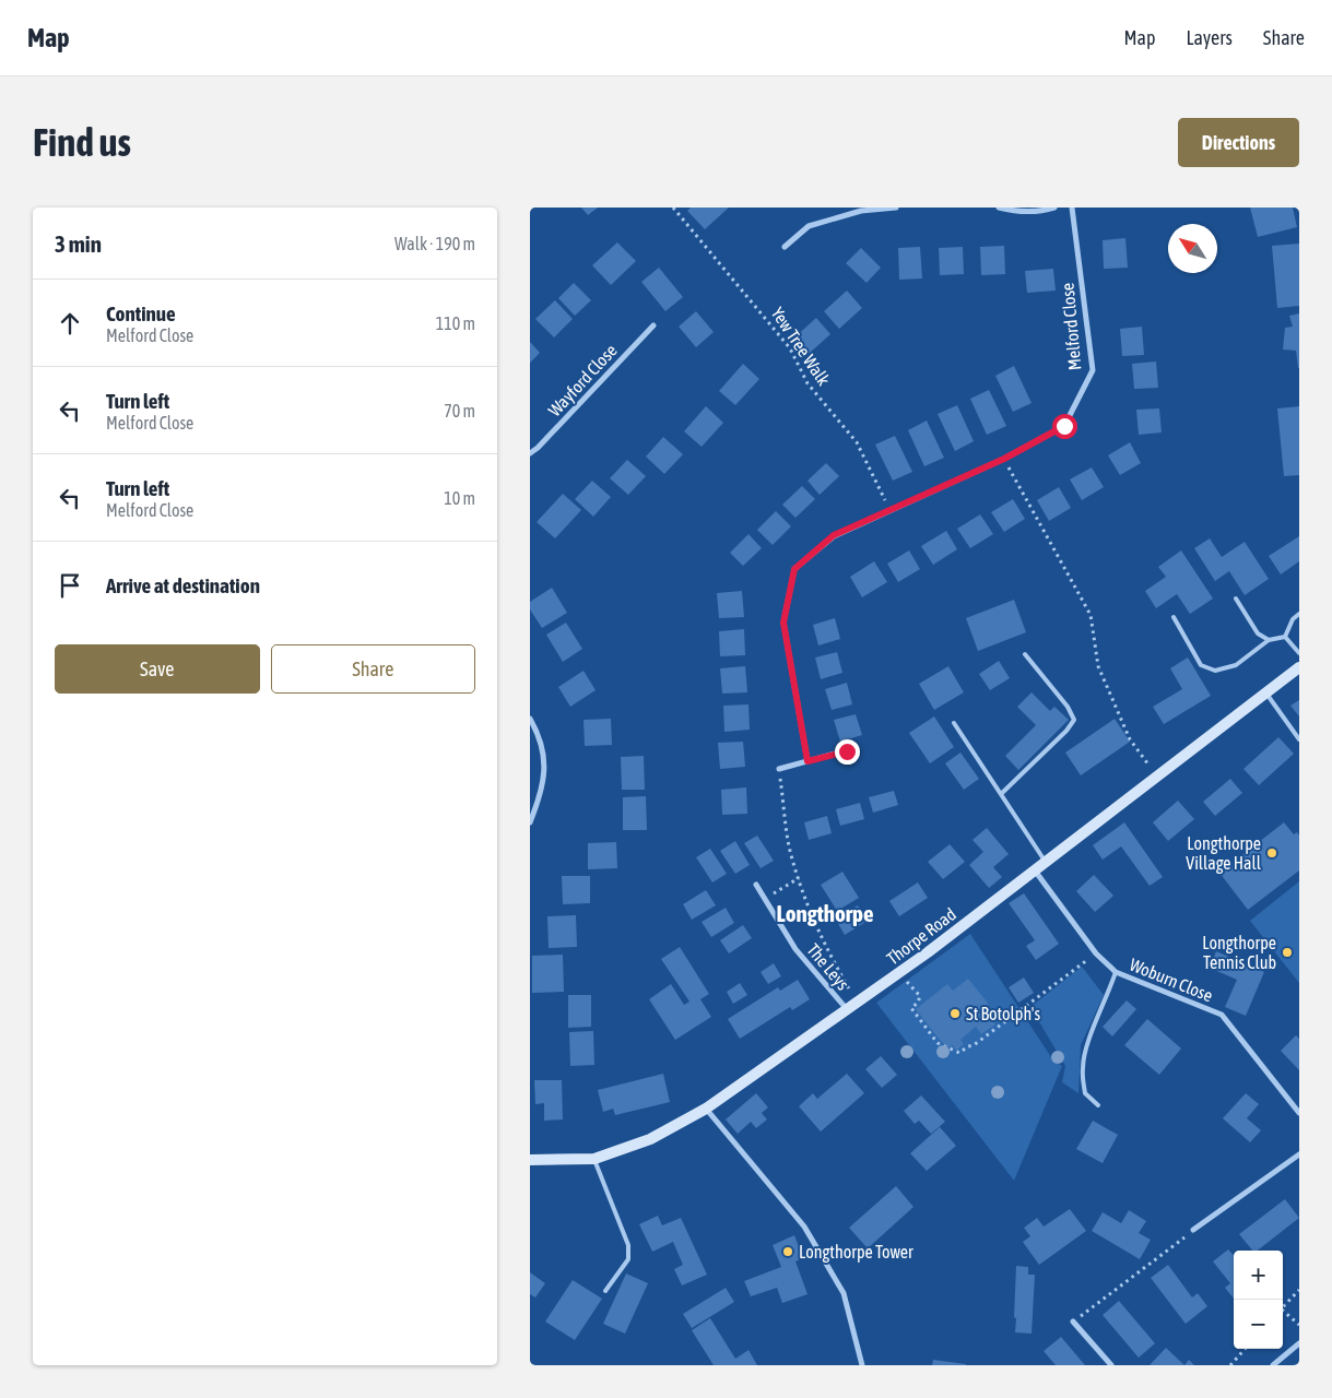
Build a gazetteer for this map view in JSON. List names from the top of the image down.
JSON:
{
  "streets": {
    "street": [
      "Melford Close",
      "Wayford Close",
      "Thorpe Road",
      "The Leys",
      "Woburn Close"
    ],
    "path": ["Yew Tree Walk"]
  },
  "crossings": [
    ["Melford Close", "Yew Tree Walk"],
    ["Thorpe Road", "The Leys"],
    ["Thorpe Road", "Woburn Close"]
  ],
  "districts": ["Longthorpe"],
  "places": [
    "Longthorpe Village Hall",
    "Longthorpe Tennis Club",
    "St Botolph's",
    "Longthorpe Tower"
  ],
  "north": "top left",
  "page": {
    "header": "Map",
    "nav": ["Map", "Layers", "Share"],
    "buttons": [
      "Directions",
      ["Save", "Share"]
    ],
    "title": "Find us",
    "heading": ["3 min", "Walk · 190 m"],
    "list": [
      ["Continue", "Melford Close", "110 m"],
      ["Turn left", "Melford Close", "70 m"],
      ["Turn left", "Melford Close", "10 m"],
      "Arrive at destination"
    ],
    "map_buttons": ["+", "−"]
  }
}
